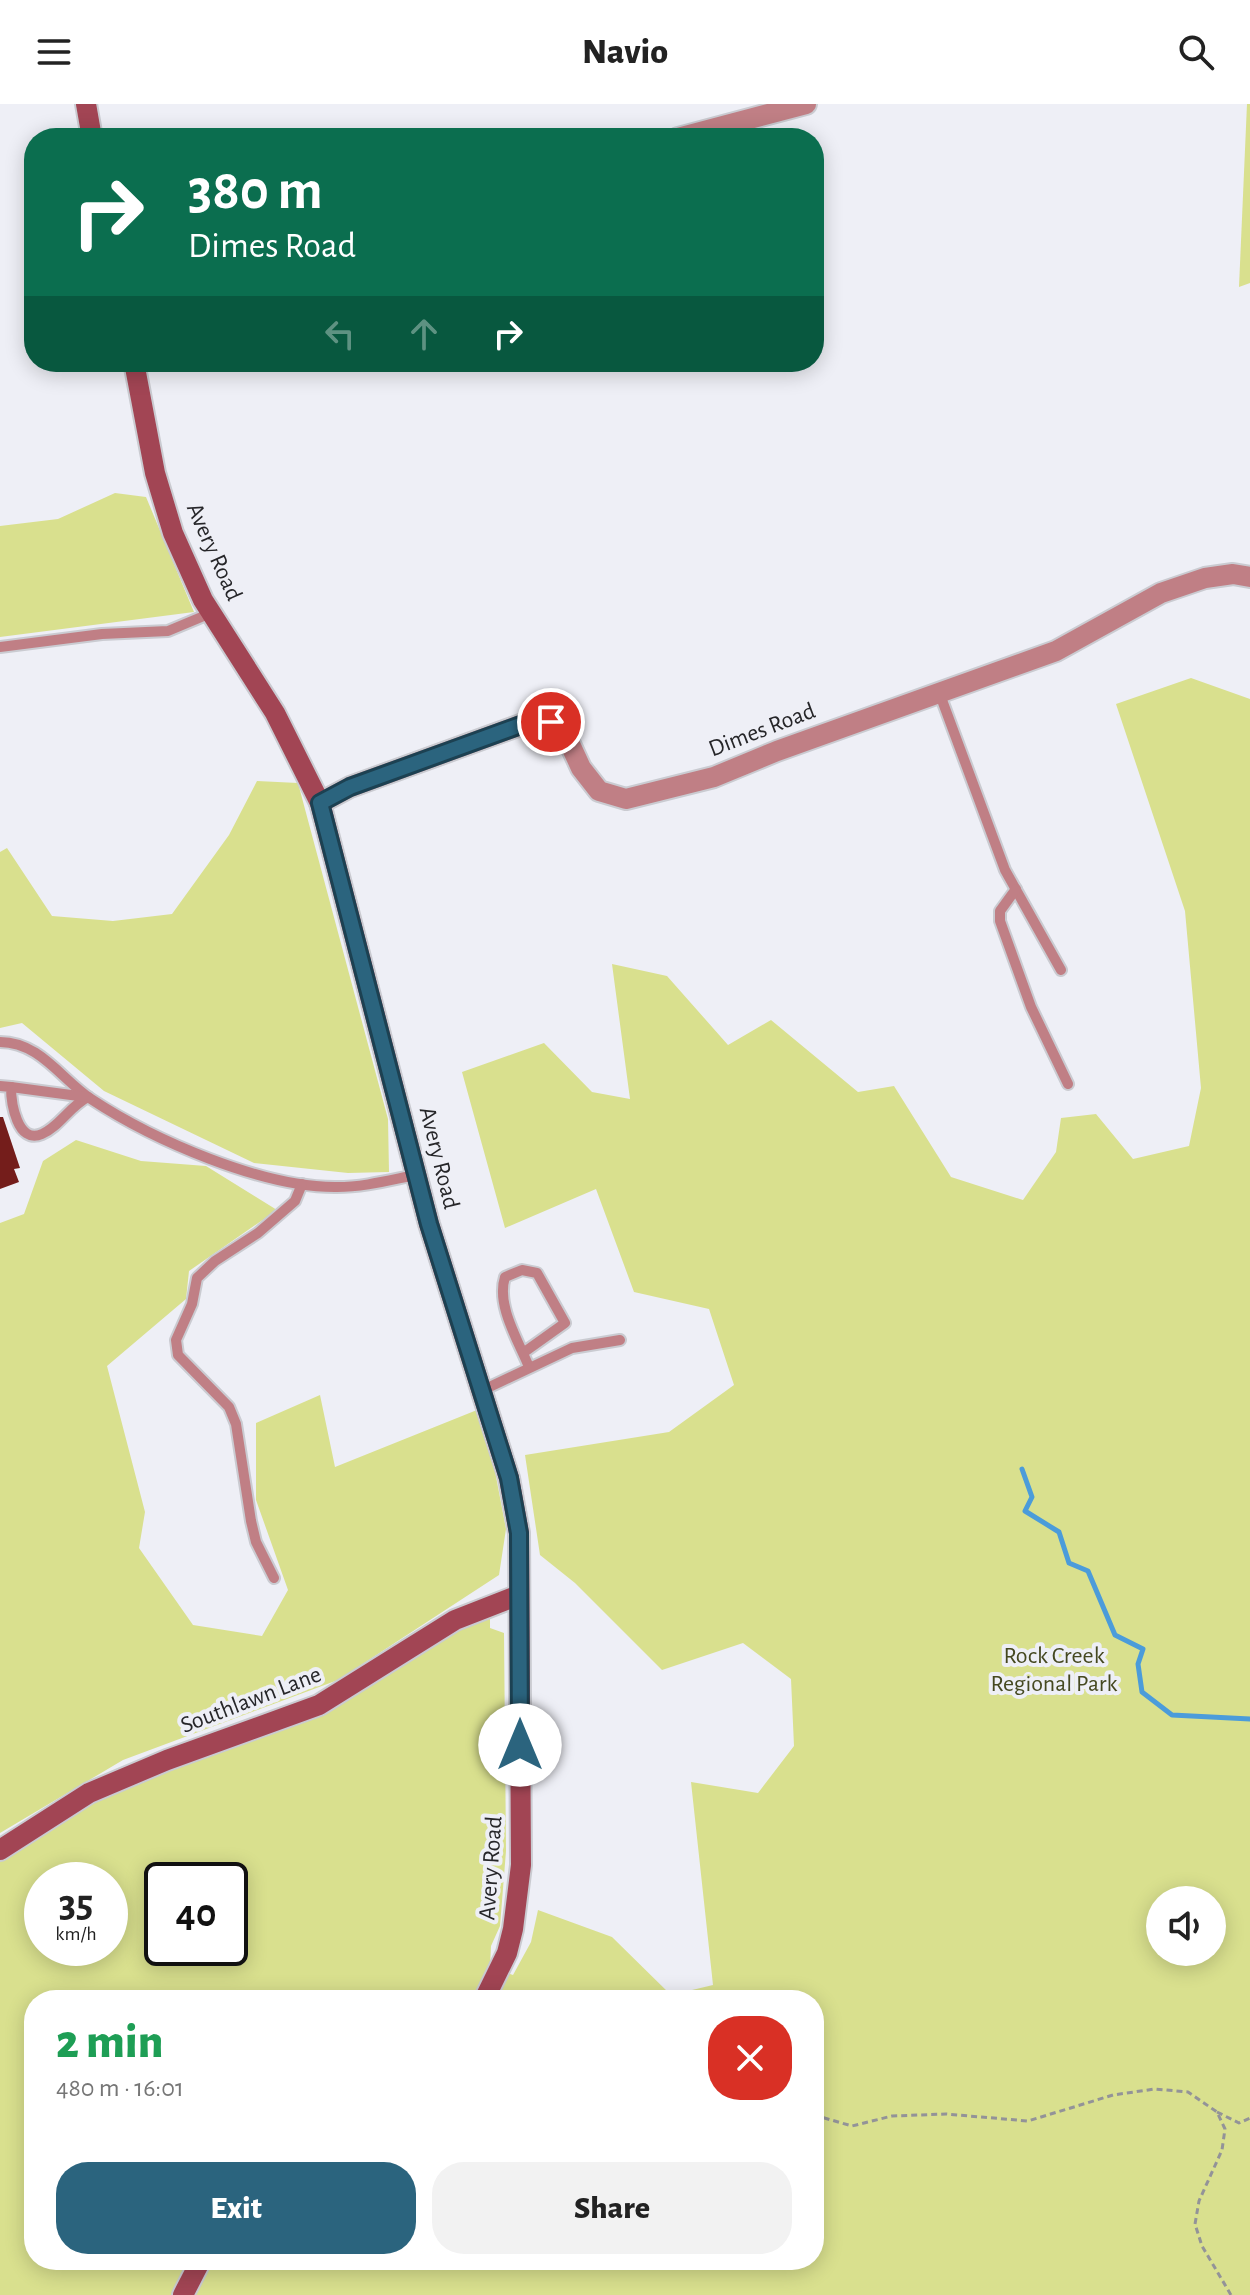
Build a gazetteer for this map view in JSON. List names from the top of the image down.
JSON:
{
  "streets": {
    "street": ["Avery Road", "Dimes Road", "Southlawn Lane"]
  },
  "crossings": [
    ["Avery Road", "Dimes Road"],
    ["Avery Road", "Southlawn Lane"]
  ],
  "parks": ["Rock Creek Regional Park"],
  "page": {
    "header": "Navio",
    "turn": ["380 m", "Dimes Road"],
    "speed": "35 km/h",
    "limit": "40",
    "heading": ["2 min", "480 m · 16:01"],
    "buttons": ["Exit", "Share"]
  }
}
